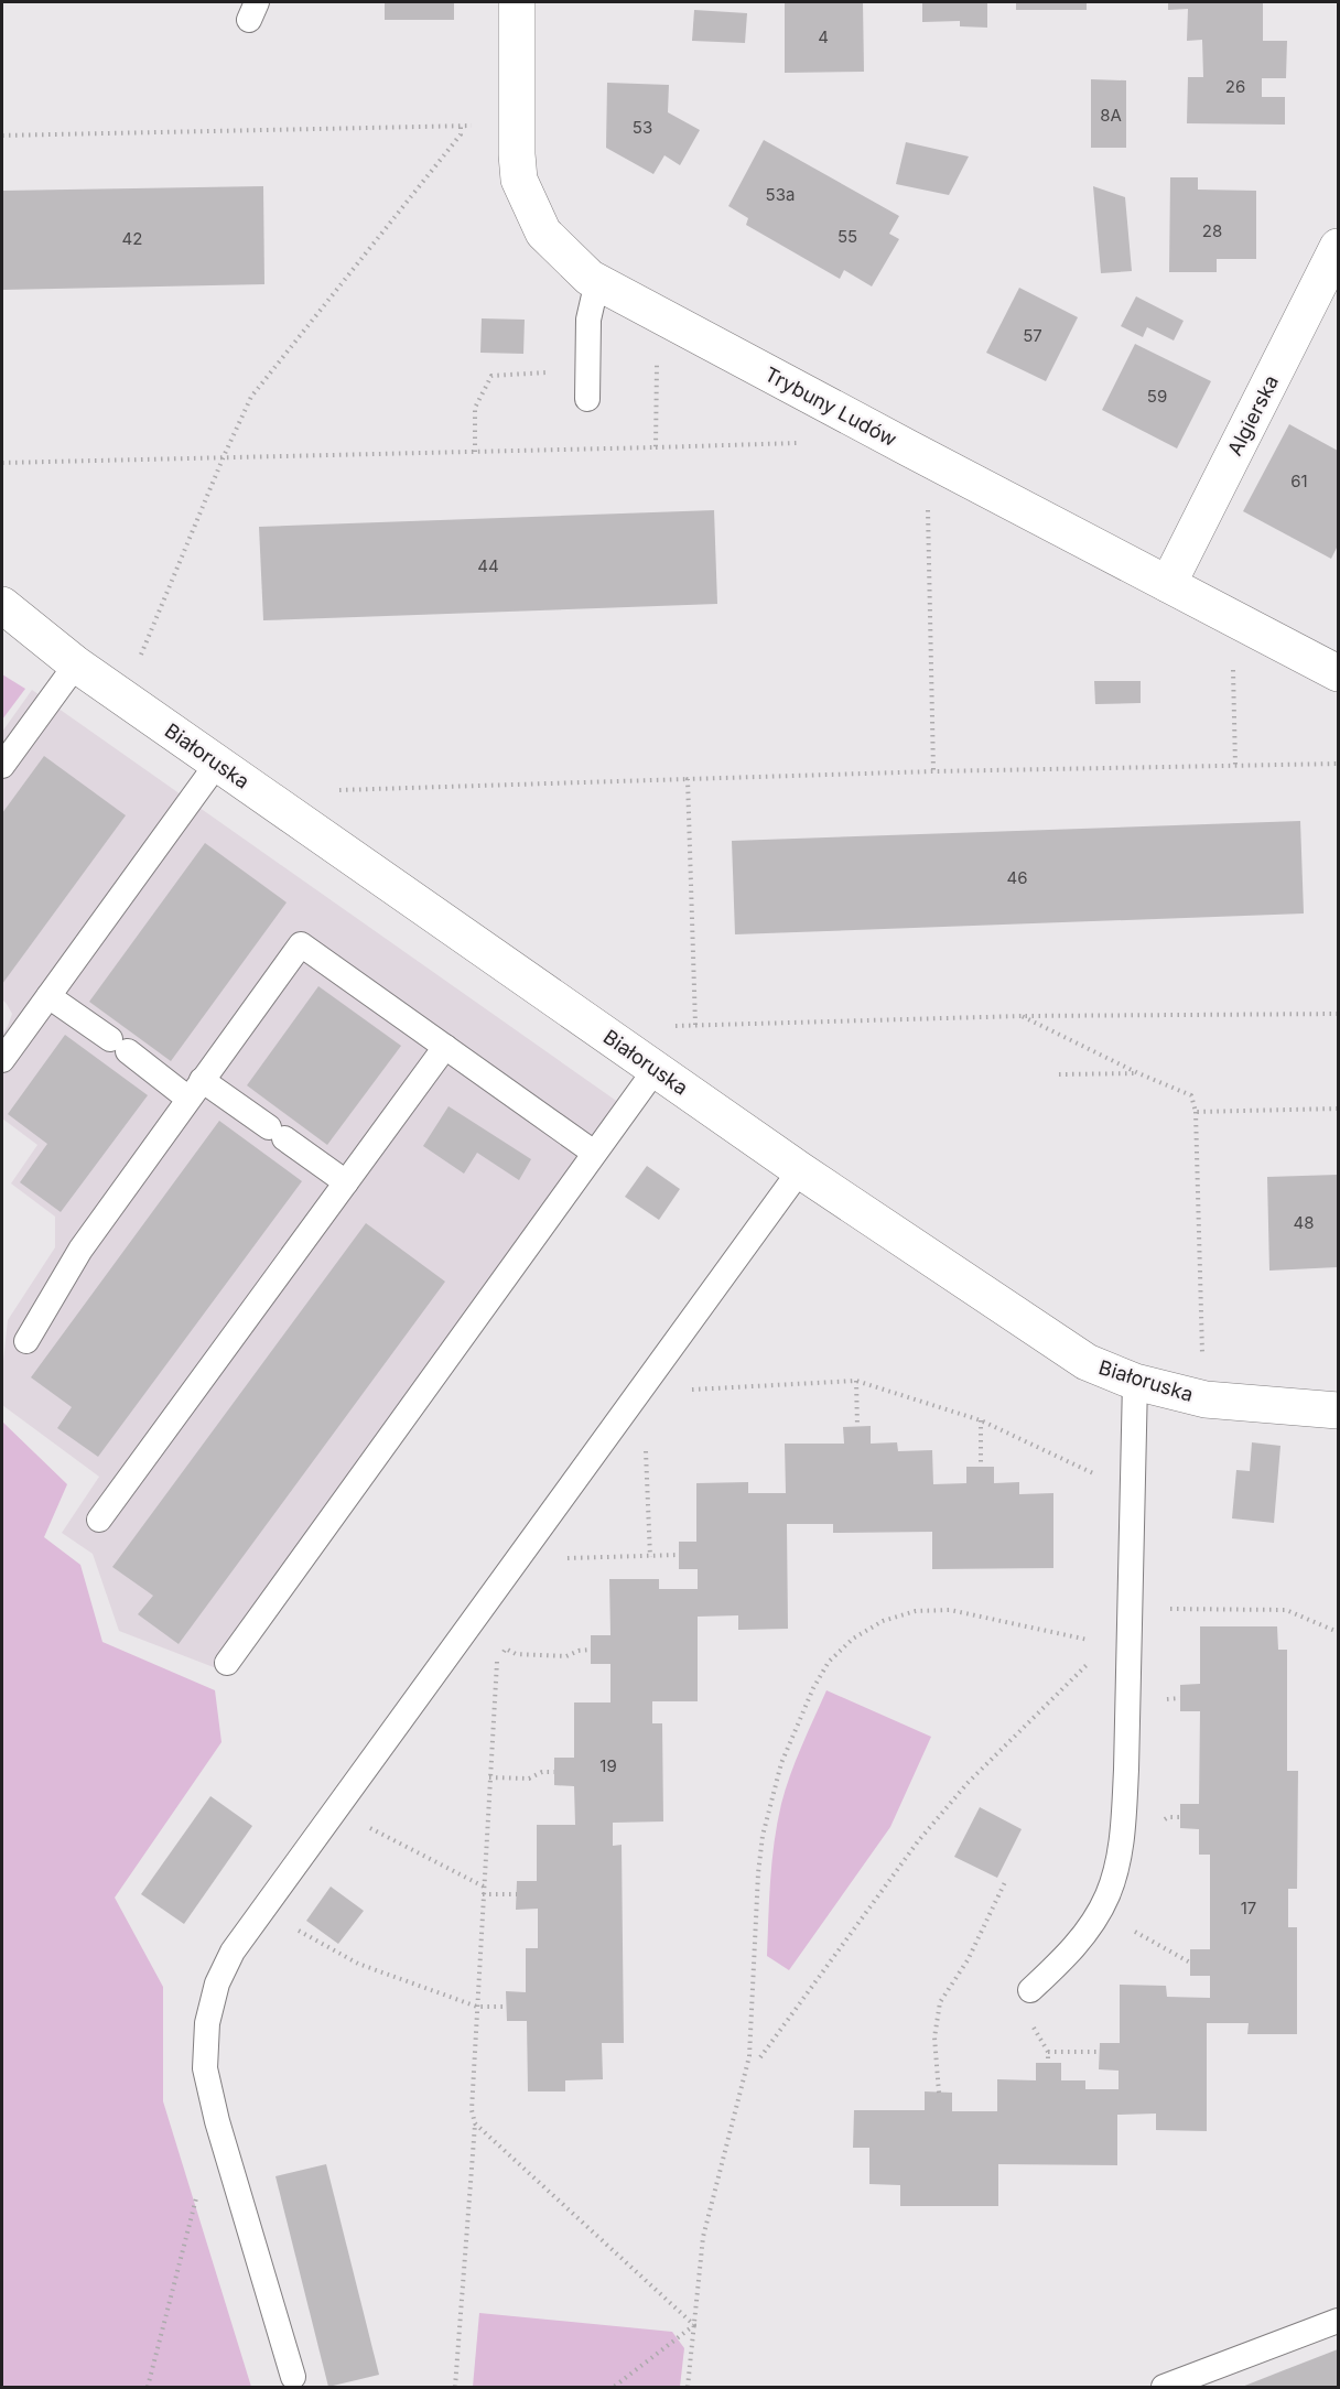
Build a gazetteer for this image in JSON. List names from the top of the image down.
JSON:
{
  "streets": {
    "street": ["Trybuny Ludów", "Algierska", "Białoruska"]
  },
  "crossings": [
    ["Trybuny Ludów", "Algierska"]
  ],
  "house_numbers": [
    "4",
    "26",
    "8A",
    "53",
    "53a",
    "28",
    "55",
    "42",
    "57",
    "59",
    "61",
    "44",
    "46",
    "48",
    "19",
    "17"
  ]
}
